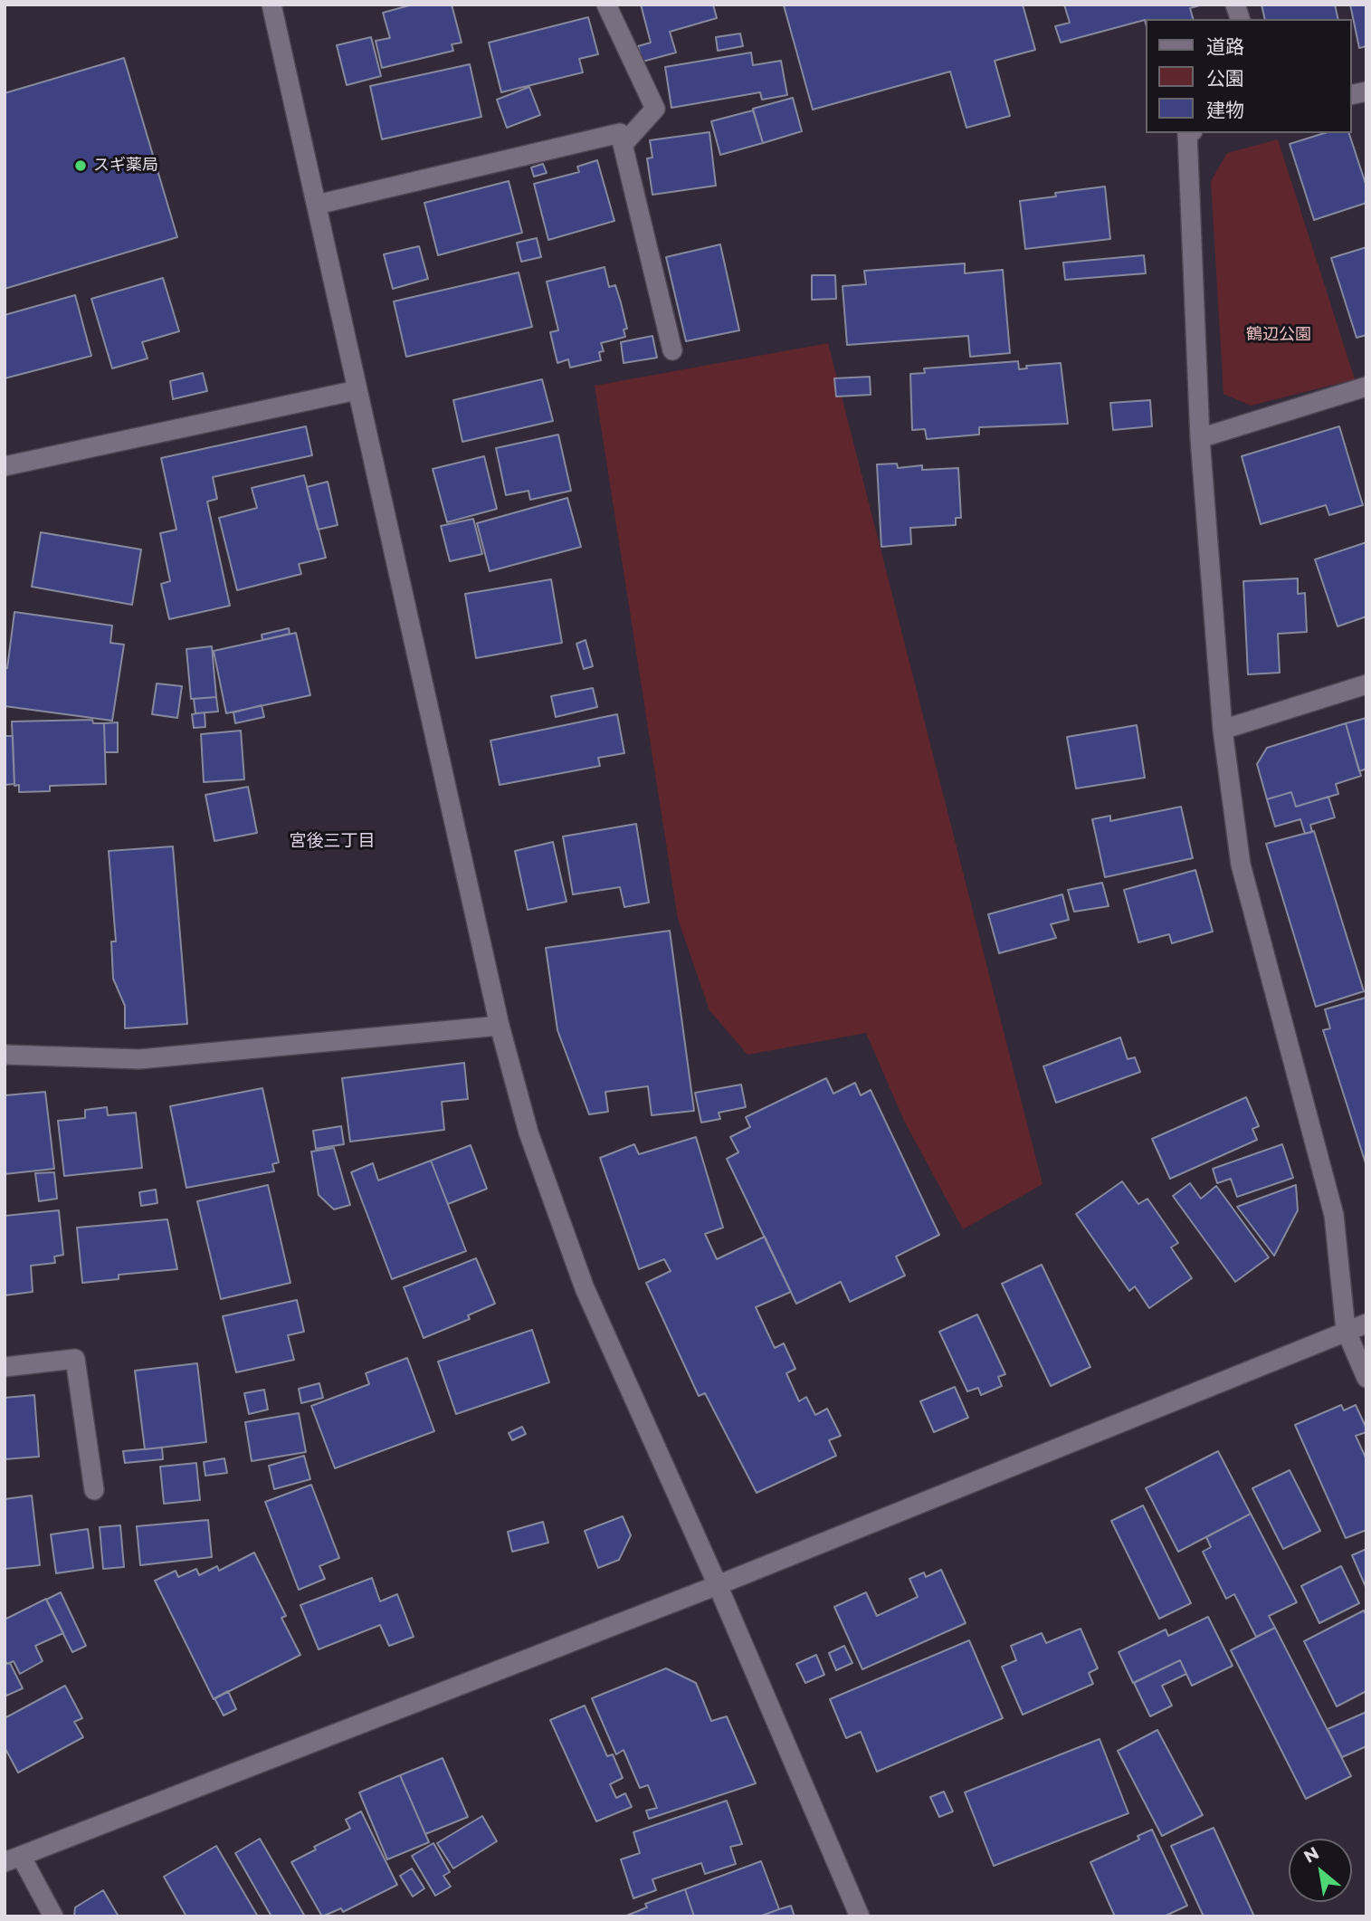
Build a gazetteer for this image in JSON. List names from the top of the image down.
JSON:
{
  "districts": ["宮後三丁目"],
  "parks": ["鶴辺公園"],
  "places": ["スギ薬局"],
  "legend": ["道路", "公園", "建物"],
  "north": "top left"
}
